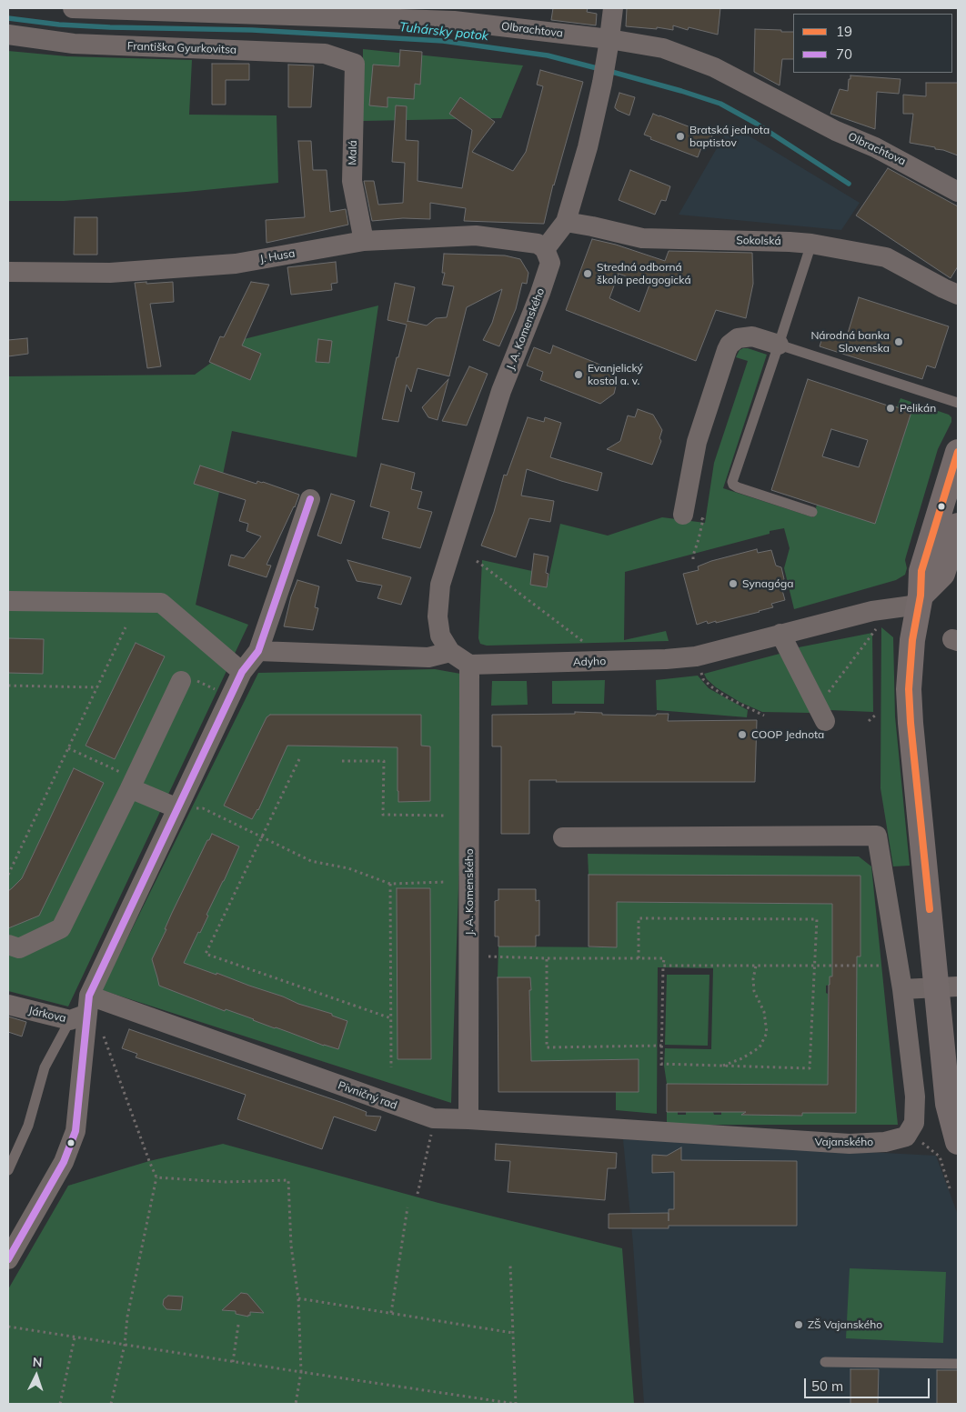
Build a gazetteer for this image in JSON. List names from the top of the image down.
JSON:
{
  "streets": {
    "street": [
      "Olbrachtova",
      "Františka Gyurkovitsa",
      "Malá",
      "Sokolská",
      "J. Husa",
      "J. A. Komenského",
      "Adyho",
      "Járkova",
      "Pivničný rad",
      "Vajanského"
    ]
  },
  "crossings": [
    ["Františka Gyurkovitsa", "Malá"],
    ["Malá", "J. Husa"],
    ["J. Husa", "J. A. Komenského"],
    ["J. A. Komenského", "Adyho"],
    ["J. A. Komenského", "Pivničný rad"],
    ["Járkova", "Pivničný rad"],
    ["Pivničný rad", "Vajanského"]
  ],
  "water": ["Tuhársky potok"],
  "places": [
    "Bratská jednota baptistov",
    "Stredná odborná škola pedagogická",
    "Národná banka Slovenska",
    "Evanjelický kostol a. v.",
    "Pelikán",
    "Synagóga",
    "COOP Jednota",
    "ZŠ Vajanského"
  ],
  "lines": ["transit line 19", "transit line 70"],
  "legend": ["19", "70"],
  "scale_bar": "50 m",
  "north": "top"
}
